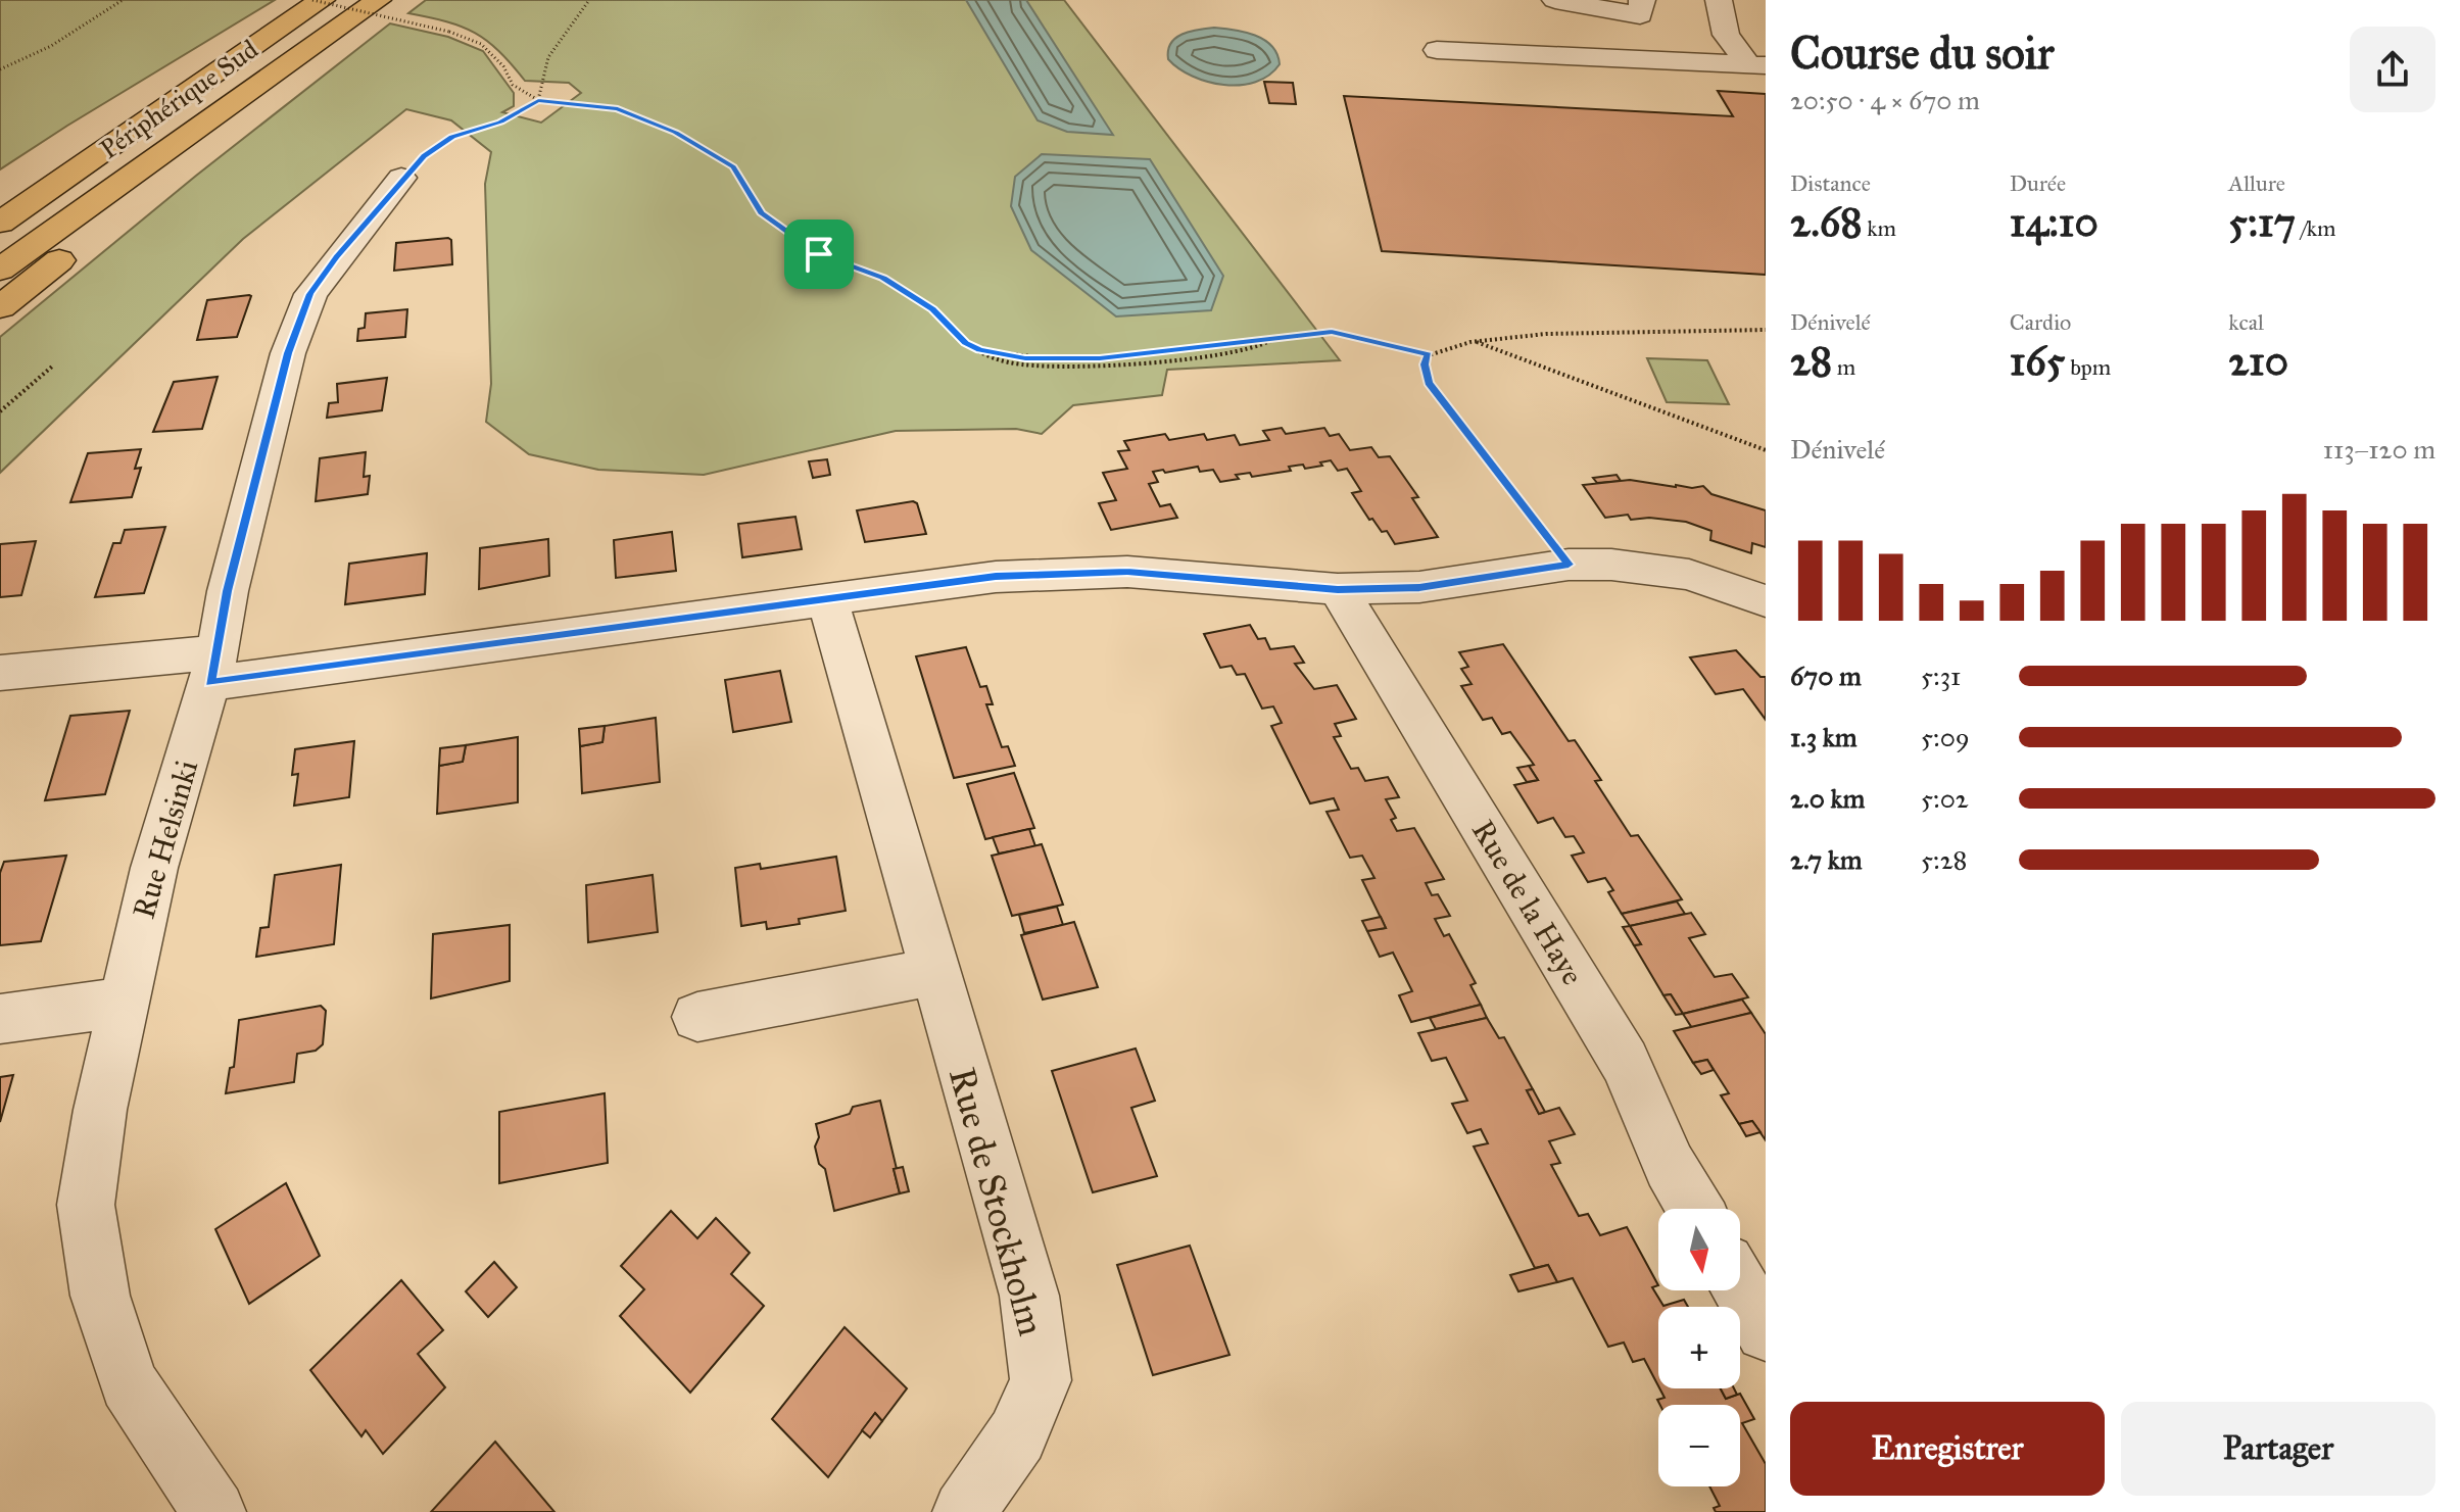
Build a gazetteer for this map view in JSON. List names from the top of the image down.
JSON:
{
  "streets": {
    "highway": ["Périphérique Sud"],
    "street": ["Rue Helsinki", "Rue de la Haye", "Rue de Stockholm"]
  },
  "north": "bottom",
  "page": {
    "heading": ["Course du soir", "20:50 · 4 × 670 m"],
    "stats": [
      ["Distance", "2.68 km"],
      ["Durée", "14:10"],
      ["Allure", "5:17 /km"],
      ["Dénivelé", "28 m"],
      ["Cardio", "165 bpm"],
      ["kcal", "210"]
    ],
    "chart": ["Dénivelé", "113–120 m"],
    "list": [
      {
        "name": "670 m",
        "note": "5:31"
      },
      {
        "name": "1.3 km",
        "note": "5:09"
      },
      {
        "name": "2.0 km",
        "note": "5:02"
      },
      {
        "name": "2.7 km",
        "note": "5:28"
      }
    ],
    "map_buttons": ["+", "−"],
    "buttons": ["Enregistrer", "Partager"]
  }
}
